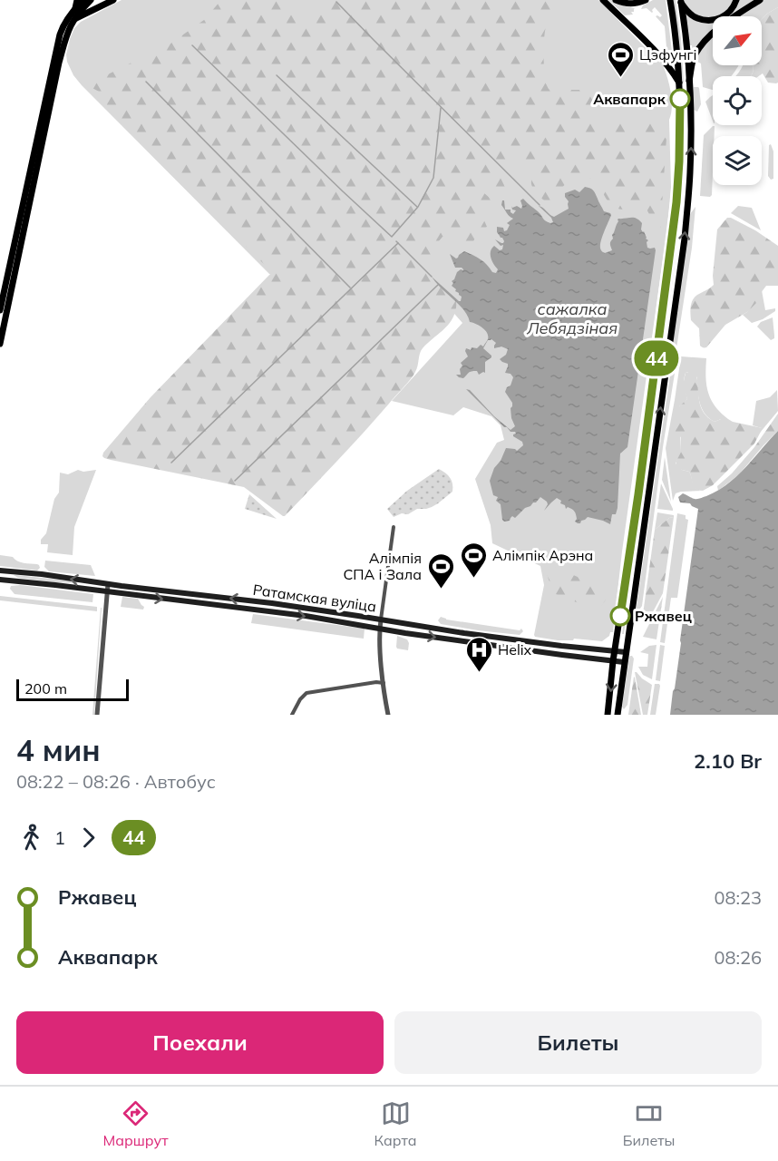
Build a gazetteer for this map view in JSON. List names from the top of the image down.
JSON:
{
  "streets": {
    "main road": ["Ратамская вуліца"]
  },
  "water": ["сажалка Лебядзіная"],
  "places": {
    "sports": ["Цэфунгі", "Алімпік Арэна", "Алімпія СПА і Зала"],
    "other": ["Аквапарк", "Ржавец"],
    "hospital": ["Helix"]
  },
  "lines": ["bus line 44"],
  "scale_bar": "200 m",
  "north": "top right",
  "page": {
    "on_map": "44",
    "scale": "200 m",
    "heading": ["4 мин", "08:22 – 08:26 · Автобус", "2.10 Br"],
    "legs": ["1", "44"],
    "list": [
      {
        "name": "Ржавец",
        "value": "08:23"
      },
      {
        "name": "Аквапарк",
        "value": "08:26"
      }
    ],
    "buttons": ["Поехали", "Билеты"],
    "tabs": ["Маршрут", "Карта", "Билеты"]
  }
}
